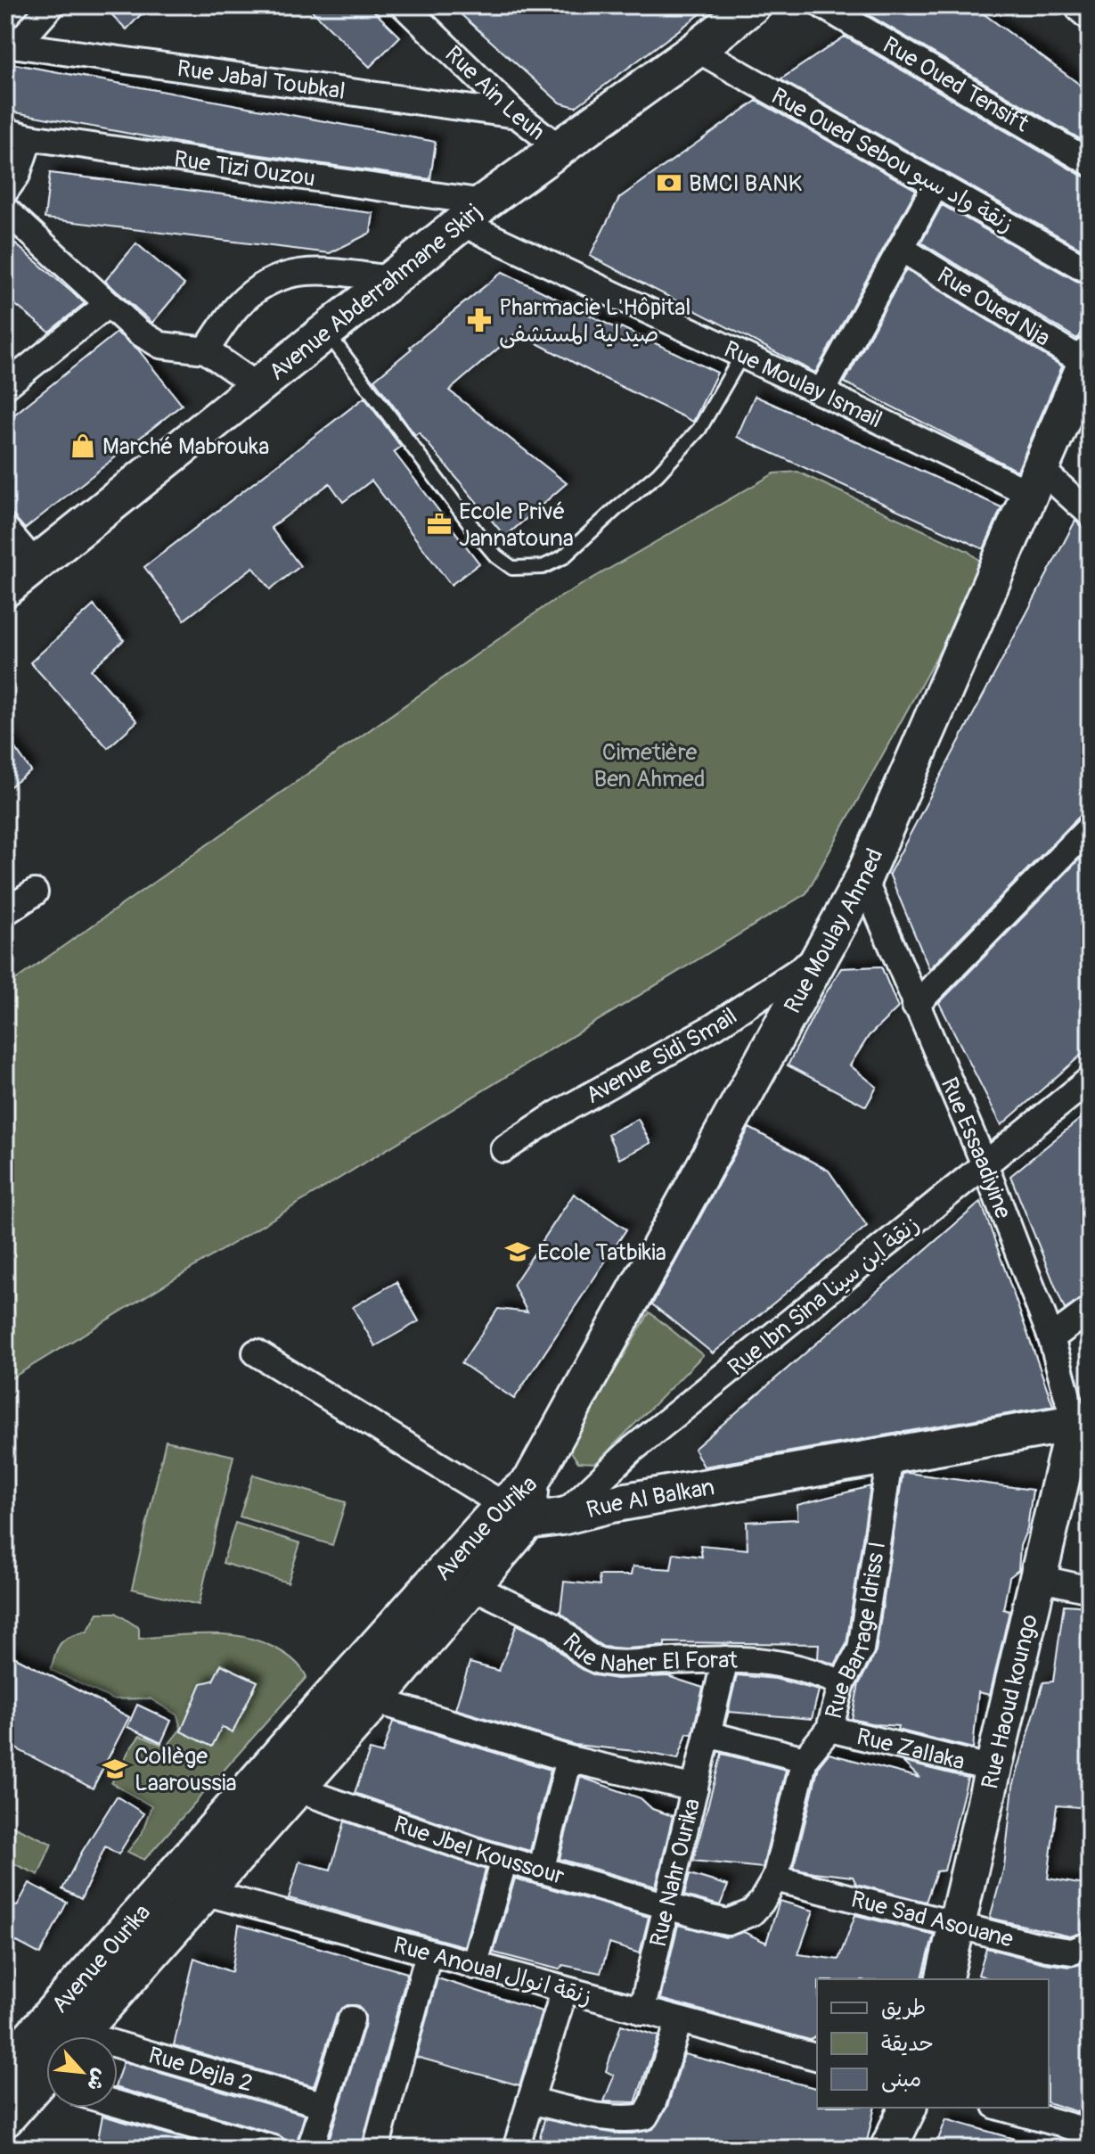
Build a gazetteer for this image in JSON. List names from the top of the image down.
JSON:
{
  "streets": {
    "street": [
      "Rue Jabal Toubkal",
      "Rue Oued Tensift",
      "Rue Ain Leuh",
      "Rue Oued Sebou زنقة واد سبو",
      "Rue Tizi Ouzou",
      "Avenue Abderrahmane Skirj",
      "Rue Oued Nja",
      "Rue Moulay Ismail",
      "Rue Moulay Ahmed",
      "Avenue Sidi Smail",
      "Rue Essaadiyine",
      "Rue Ibn Sina زنقة ابن سينا",
      "Rue Al Balkan",
      "Avenue Ourika",
      "Rue Barrage Idriss I",
      "Rue Naher El Forat",
      "Rue Haoud koungo",
      "Rue Zallaka",
      "Rue Jbel Koussour",
      "Rue Nahr Ourika",
      "Rue Sad Asouane",
      "Rue Anoual زنقة انوال",
      "Rue Dejla 2"
    ]
  },
  "crossings": [
    ["Rue Jabal Toubkal", "Rue Ain Leuh"],
    ["Rue Ain Leuh", "Avenue Abderrahmane Skirj"],
    ["Rue Oued Sebou زنقة واد سبو", "Avenue Abderrahmane Skirj"],
    ["Rue Tizi Ouzou", "Avenue Abderrahmane Skirj"],
    ["Rue Tizi Ouzou", "Rue Moulay Ismail"],
    ["Avenue Abderrahmane Skirj", "Rue Moulay Ismail"],
    ["Rue Oued Nja", "Rue Moulay Ahmed"],
    ["Rue Moulay Ismail", "Rue Moulay Ahmed"],
    ["Rue Moulay Ahmed", "Avenue Sidi Smail"],
    ["Rue Moulay Ahmed", "Rue Essaadiyine"],
    ["Rue Moulay Ahmed", "Avenue Ourika"],
    ["Rue Essaadiyine", "Rue Ibn Sina زنقة ابن سينا"],
    ["Rue Essaadiyine", "Rue Al Balkan"],
    ["Rue Essaadiyine", "Rue Haoud koungo"],
    ["Rue Ibn Sina زنقة ابن سينا", "Rue Al Balkan"],
    ["Rue Ibn Sina زنقة ابن سينا", "Avenue Ourika"],
    ["Rue Al Balkan", "Avenue Ourika"],
    ["Rue Al Balkan", "Rue Barrage Idriss I"],
    ["Rue Al Balkan", "Rue Haoud koungo"],
    ["Avenue Ourika", "Rue Naher El Forat"],
    ["Avenue Ourika", "Rue Jbel Koussour"],
    ["Avenue Ourika", "Rue Anoual زنقة انوال"],
    ["Rue Barrage Idriss I", "Rue Naher El Forat"],
    ["Rue Barrage Idriss I", "Rue Zallaka"],
    ["Rue Barrage Idriss I", "Rue Jbel Koussour"],
    ["Rue Barrage Idriss I", "Rue Sad Asouane"],
    ["Rue Naher El Forat", "Rue Nahr Ourika"],
    ["Rue Haoud koungo", "Rue Zallaka"],
    ["Rue Haoud koungo", "Rue Sad Asouane"],
    ["Rue Jbel Koussour", "Rue Nahr Ourika"],
    ["Rue Jbel Koussour", "Rue Sad Asouane"],
    ["Rue Nahr Ourika", "Rue Anoual زنقة انوال"]
  ],
  "parks": ["Cimetière Ben Ahmed"],
  "places": {
    "bank": ["BMCI BANK"],
    "pharmacy": ["Pharmacie L'Hôpital صيدلية المستشفى"],
    "shop": ["Marché Mabrouka"],
    "office": ["Ecole Privé Jannatouna"],
    "school or university": ["Ecole Tatbikia", "Collège Laaroussia"]
  },
  "legend": ["طريق", "حديقة", "مبنى"],
  "north": "bottom right"
}
